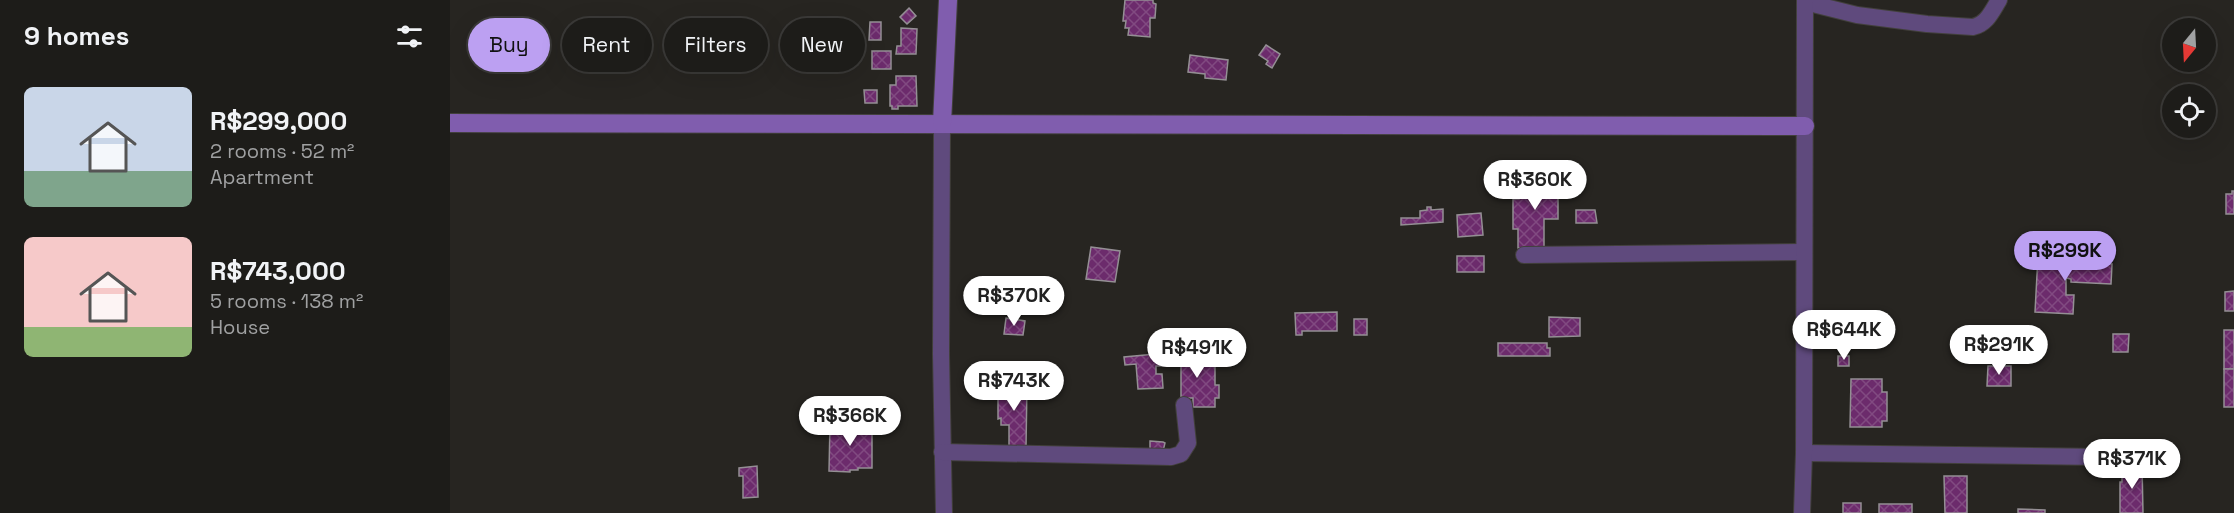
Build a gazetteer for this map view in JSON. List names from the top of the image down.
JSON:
{
  "north": "bottom",
  "page": {
    "heading": "9 homes",
    "chip": [
      "Buy",
      "Rent",
      "Filters",
      "New"
    ],
    "list": [
      {
        "name": "R$299,000",
        "note": "2 rooms · 52 m² · Apartment"
      },
      {
        "name": "R$743,000",
        "note": "5 rooms · 138 m² · House"
      }
    ],
    "price": [
      "R$360K",
      "R$299K",
      "R$370K",
      "R$644K",
      "R$291K",
      "R$491K",
      "R$743K",
      "R$366K",
      "R$371K"
    ]
  }
}
